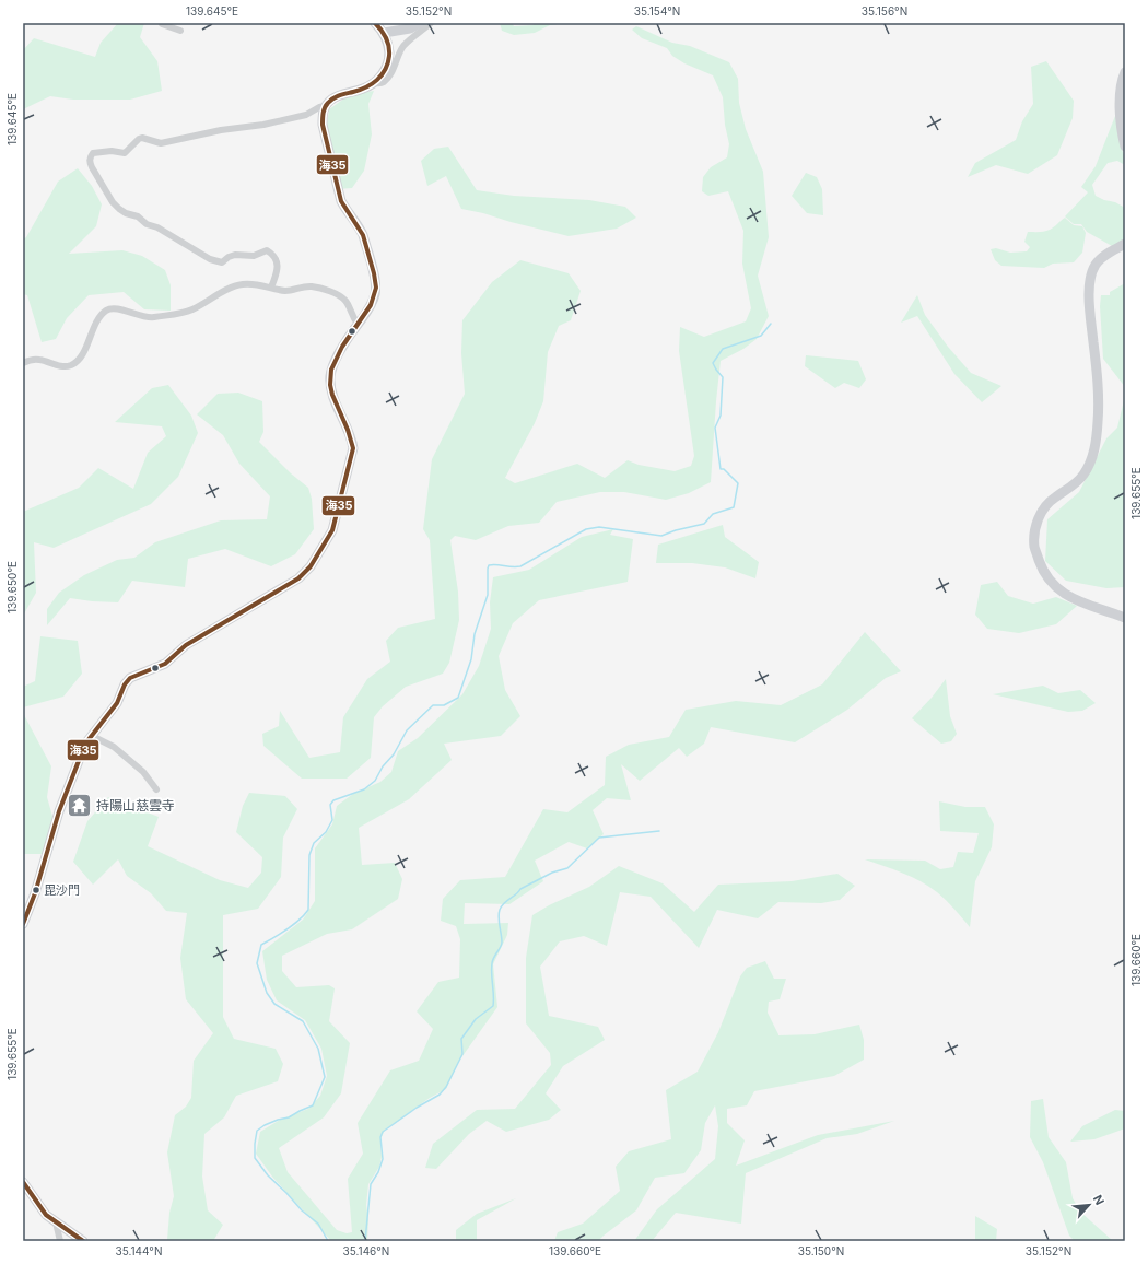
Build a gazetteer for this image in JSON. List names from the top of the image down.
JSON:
{
  "places": {
    "temple": ["持陽山慈雲寺"],
    "other": ["毘沙門"]
  },
  "lines": ["transit line 海35"],
  "north": "top right",
  "coordinates": [
    "139.645°E",
    "35.152°N",
    "35.154°N",
    "35.156°N",
    "139.655°E",
    "139.650°E",
    "139.660°E",
    "35.144°N",
    "35.146°N",
    "35.150°N"
  ]
}
